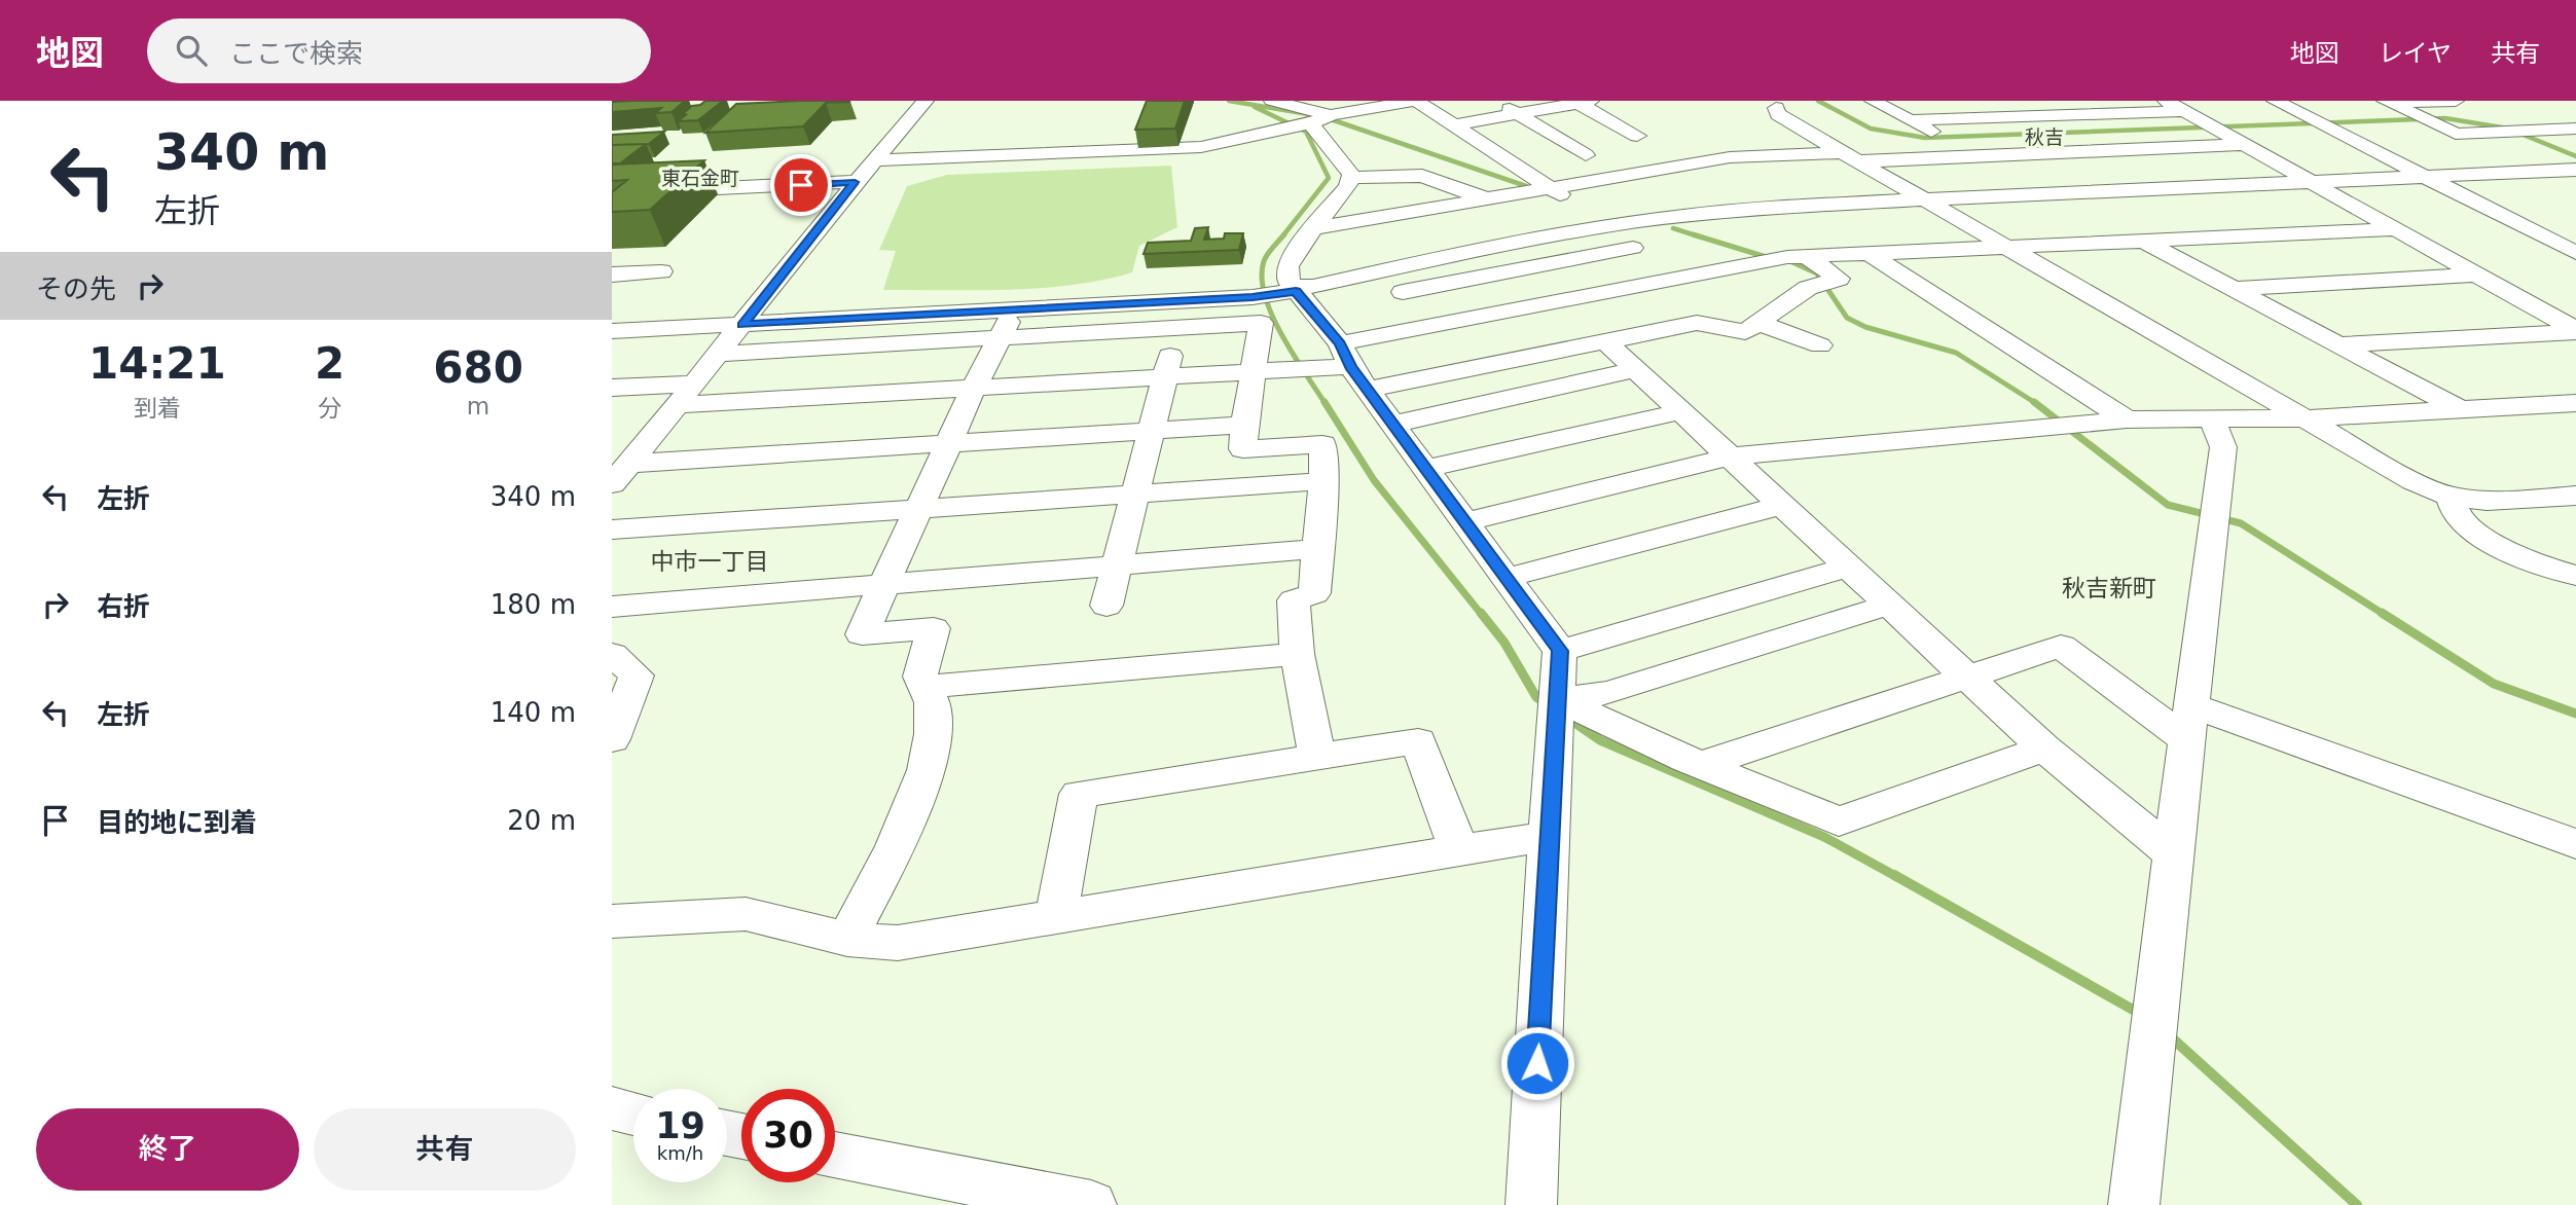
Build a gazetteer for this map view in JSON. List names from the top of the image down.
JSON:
{
  "districts": [
    "秋吉",
    "東石金町",
    "中市一丁目",
    "秋吉新町"
  ],
  "page": {
    "header": "地図",
    "search": "ここで検索",
    "nav": ["地図", "レイヤ", "共有"],
    "turn": ["340 m", "左折"],
    "then": "その先",
    "eta": [
      "14:21",
      "到着",
      "2",
      "分",
      "680",
      "m"
    ],
    "list": [
      {
        "name": "左折",
        "value": "340 m"
      },
      {
        "name": "右折",
        "value": "180 m"
      },
      {
        "name": "左折",
        "value": "140 m"
      },
      {
        "name": "目的地に到着",
        "value": "20 m"
      }
    ],
    "speed": "19 km/h",
    "limit": "30",
    "buttons": ["終了", "共有"]
  }
}
